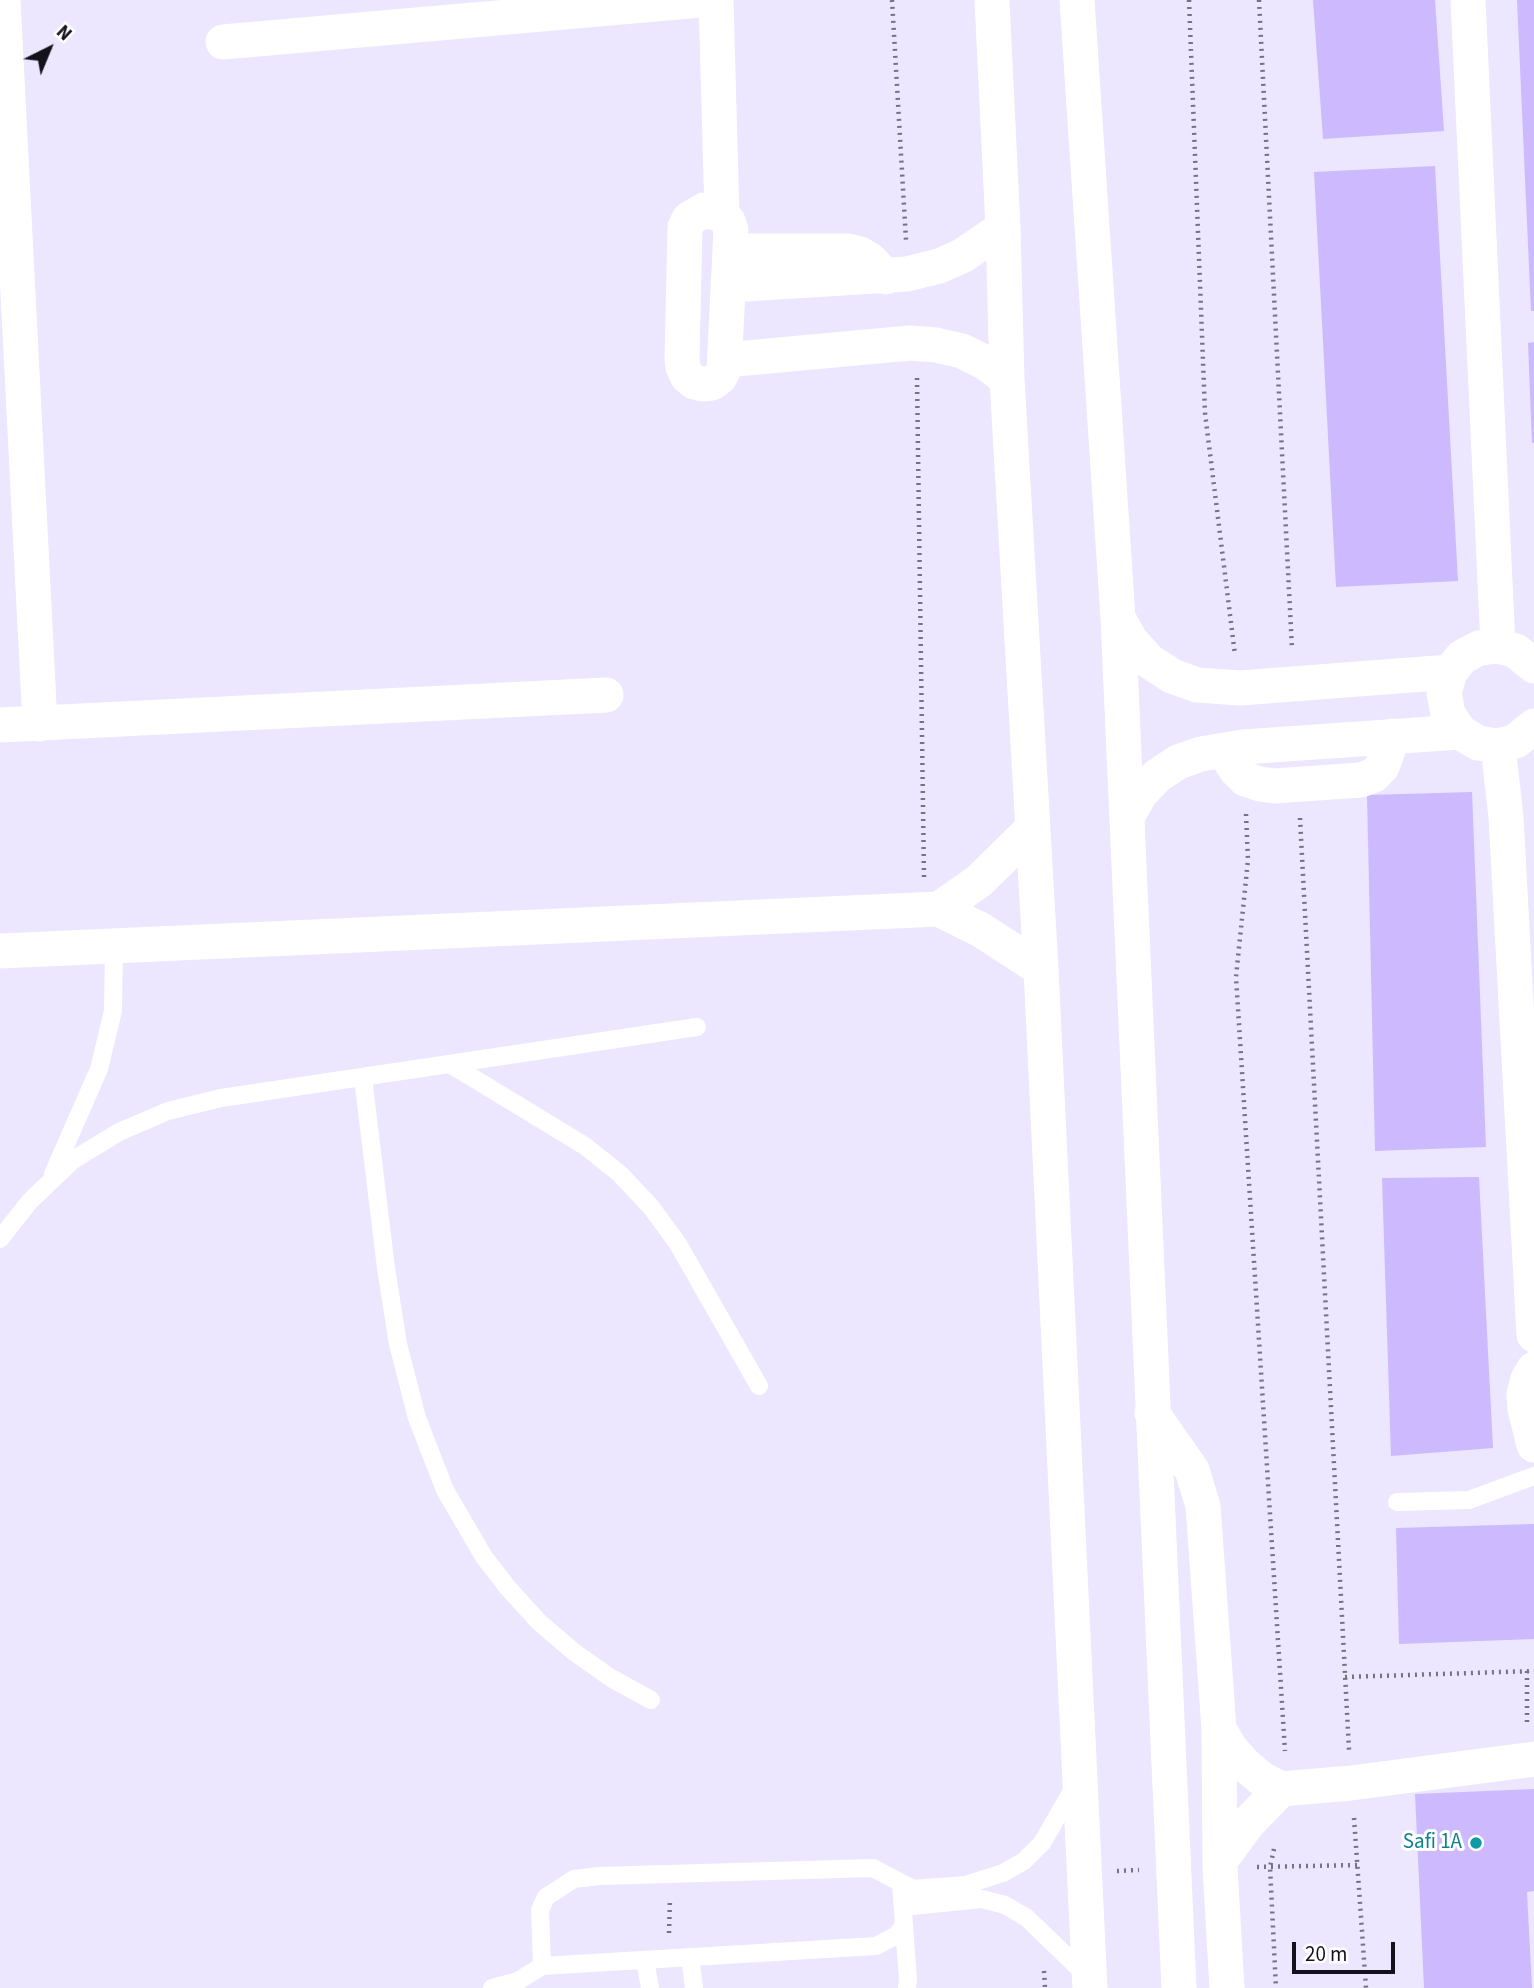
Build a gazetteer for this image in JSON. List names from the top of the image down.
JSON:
{
  "places": ["Safi 1A"],
  "scale_bar": "20 m",
  "north": "top right"
}
